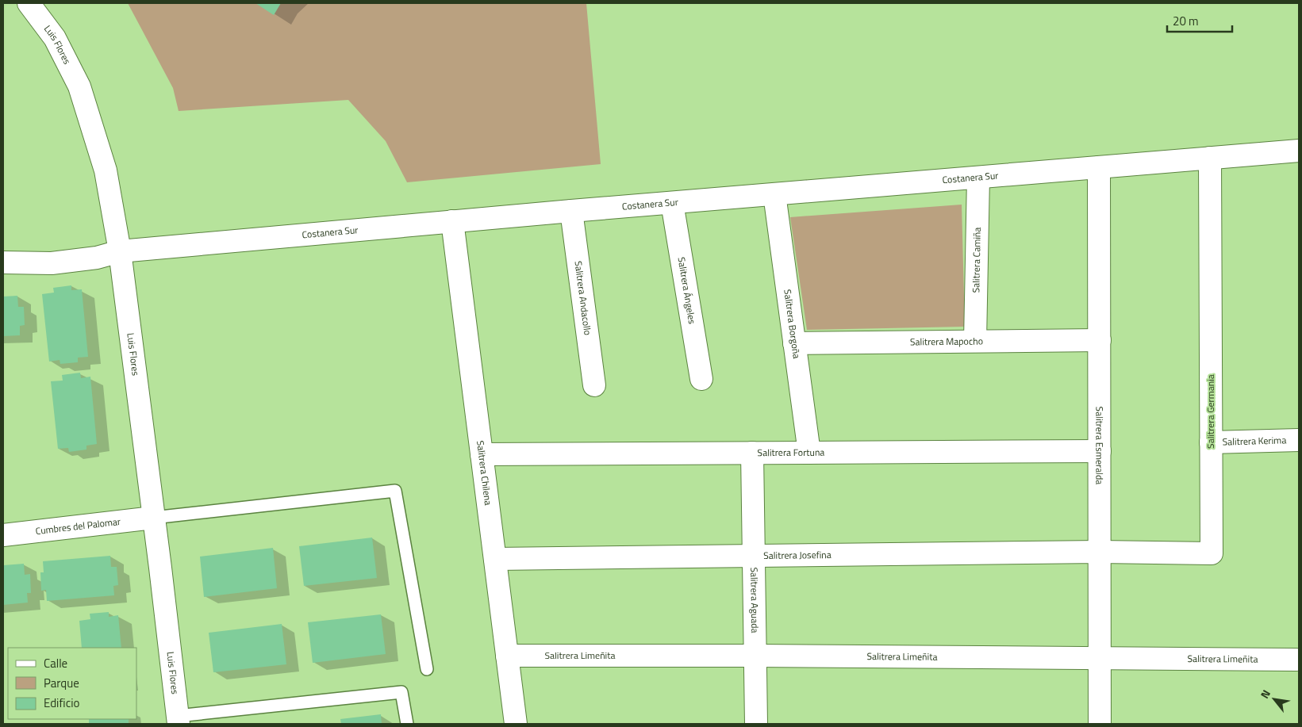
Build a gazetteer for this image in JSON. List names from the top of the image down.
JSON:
{
  "streets": {
    "street": [
      "Luis Flores",
      "Costanera Sur",
      "Salitrera Camiña",
      "Salitrera Ángeles",
      "Salitrera Andacollo",
      "Salitrera Borgoña",
      "Salitrera Mapocho",
      "Salitrera Germania",
      "Salitrera Kerima",
      "Salitrera Esmeralda",
      "Salitrera Fortuna",
      "Salitrera Chilena",
      "Cumbres del Palomar",
      "Salitrera Josefina",
      "Salitrera Aguada",
      "Salitrera Limeñita"
    ]
  },
  "crossings": [
    ["Luis Flores", "Costanera Sur"],
    ["Luis Flores", "Cumbres del Palomar"],
    ["Costanera Sur", "Salitrera Camiña"],
    ["Costanera Sur", "Salitrera Ángeles"],
    ["Costanera Sur", "Salitrera Andacollo"],
    ["Costanera Sur", "Salitrera Borgoña"],
    ["Costanera Sur", "Salitrera Germania"],
    ["Costanera Sur", "Salitrera Esmeralda"],
    ["Costanera Sur", "Salitrera Chilena"],
    ["Salitrera Camiña", "Salitrera Mapocho"],
    ["Salitrera Borgoña", "Salitrera Mapocho"],
    ["Salitrera Borgoña", "Salitrera Fortuna"],
    ["Salitrera Mapocho", "Salitrera Esmeralda"],
    ["Salitrera Germania", "Salitrera Kerima"],
    ["Salitrera Germania", "Salitrera Esmeralda"],
    ["Salitrera Germania", "Salitrera Josefina"],
    ["Salitrera Esmeralda", "Salitrera Fortuna"],
    ["Salitrera Esmeralda", "Salitrera Josefina"],
    ["Salitrera Esmeralda", "Salitrera Limeñita"],
    ["Salitrera Fortuna", "Salitrera Chilena"],
    ["Salitrera Fortuna", "Salitrera Aguada"],
    ["Salitrera Chilena", "Salitrera Josefina"],
    ["Salitrera Chilena", "Salitrera Limeñita"],
    ["Salitrera Josefina", "Salitrera Aguada"],
    ["Salitrera Aguada", "Salitrera Limeñita"]
  ],
  "legend": ["Calle", "Parque", "Edificio"],
  "scale_bar": "20 m",
  "north": "top left"
}
